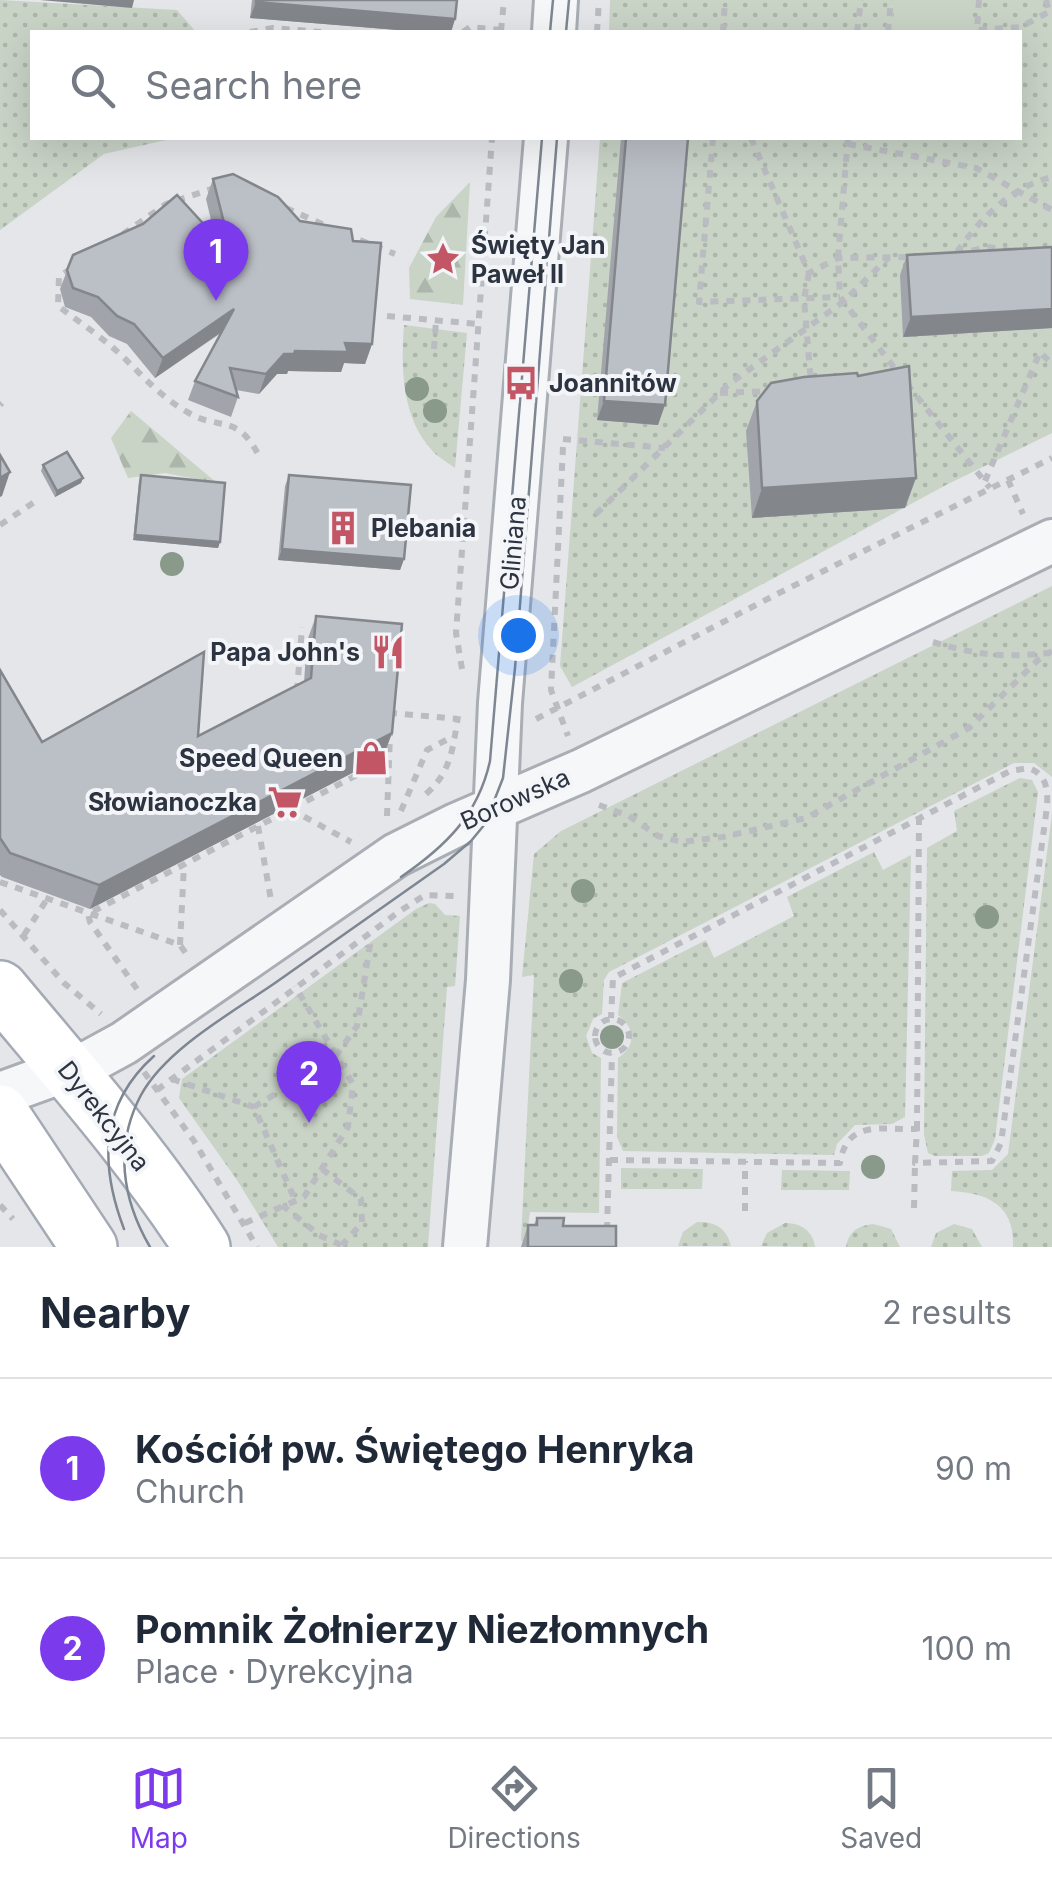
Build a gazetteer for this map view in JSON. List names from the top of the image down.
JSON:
{
  "streets": {
    "main road": ["Dyrekcyjna"],
    "street": ["Gliniana", "Borowska"]
  },
  "crossings": [
    ["Gliniana", "Borowska"],
    ["Borowska", "Dyrekcyjna"]
  ],
  "places": {
    "place": ["Święty Jan Paweł II"],
    "bus stop": ["Joannitów"],
    "building": ["Plebania"],
    "restaurant": ["Papa John's"],
    "shop": ["Speed Queen"],
    "supermarket": ["Słowianoczka"]
  },
  "page": {
    "search": "Search here",
    "pins": ["1", "2"],
    "heading": ["Nearby", "2 results"],
    "list": [
      {
        "mark": "1",
        "name": "Kościół pw. Świętego Henryka",
        "note": "Church",
        "value": "90 m"
      },
      {
        "mark": "2",
        "name": "Pomnik Żołnierzy Niezłomnych",
        "note": "Place · Dyrekcyjna",
        "value": "100 m"
      }
    ],
    "nav": ["Map", "Directions", "Saved"]
  }
}
